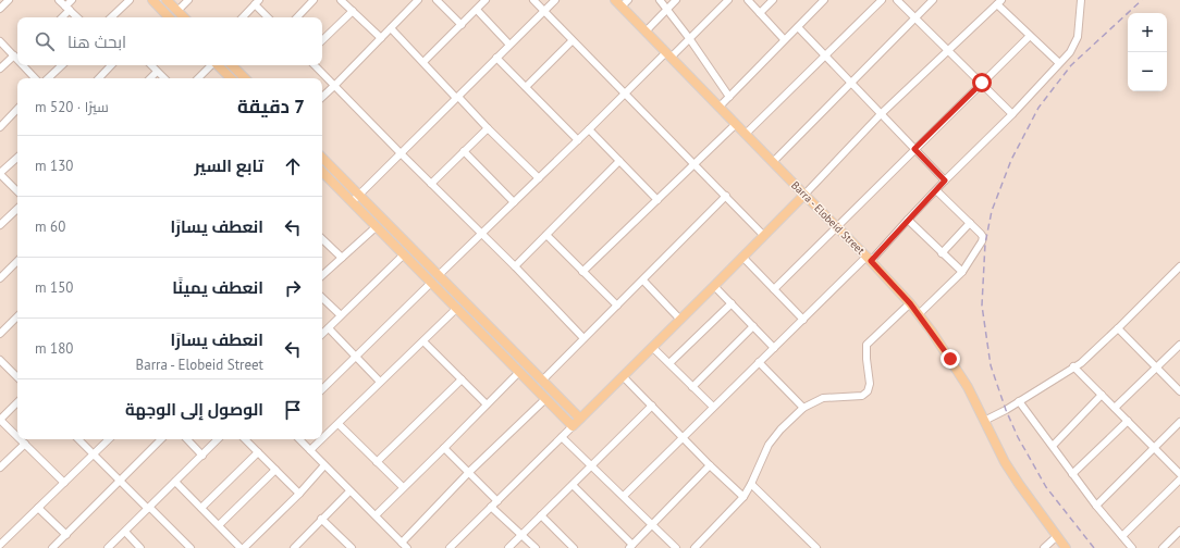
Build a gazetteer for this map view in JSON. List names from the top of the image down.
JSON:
{
  "streets": {
    "main road": ["Barra - Elobeid Street"]
  },
  "page": {
    "map_buttons": ["+", "−"],
    "search": "ابحث هنا",
    "heading": ["7 دقيقة", "سيرًا · 520 m"],
    "list": [
      ["تابع السير", "130 m"],
      ["انعطف يسارًا", "60 m"],
      ["انعطف يمينًا", "150 m"],
      ["انعطف يسارًا", "Barra - Elobeid Street", "180 m"],
      "الوصول إلى الوجهة"
    ]
  }
}
